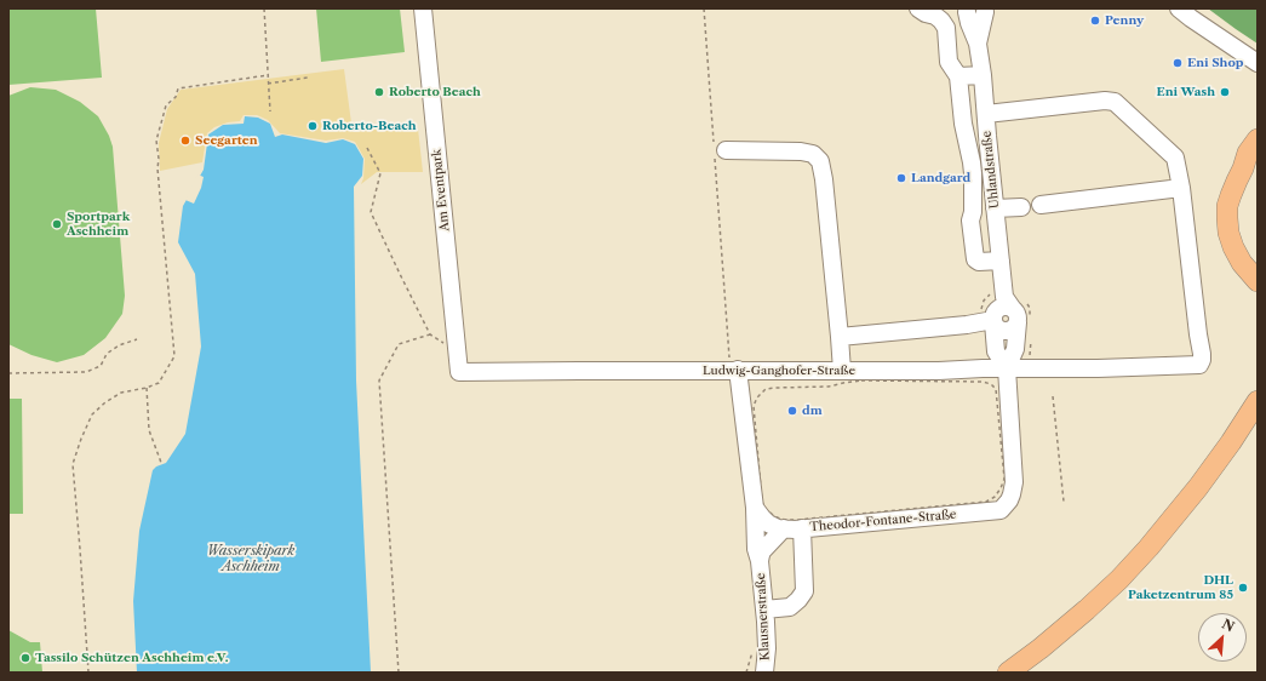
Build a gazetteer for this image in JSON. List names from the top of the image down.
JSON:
{
  "streets": {
    "street": [
      "Uhlandstraße",
      "Am Eventpark",
      "Ludwig-Ganghofer-Straße",
      "Theodor-Fontane-Straße",
      "Klausnerstraße"
    ]
  },
  "crossings": [
    ["Uhlandstraße", "Ludwig-Ganghofer-Straße"],
    ["Uhlandstraße", "Theodor-Fontane-Straße"],
    ["Am Eventpark", "Ludwig-Ganghofer-Straße"],
    ["Ludwig-Ganghofer-Straße", "Klausnerstraße"],
    ["Theodor-Fontane-Straße", "Klausnerstraße"]
  ],
  "water": ["Wasserskipark Aschheim"],
  "places": [
    "Penny",
    "Eni Shop",
    "Roberto Beach",
    "Eni Wash",
    "Roberto-Beach",
    "Seegarten",
    "Landgard",
    "Sportpark Aschheim",
    "dm",
    "DHL Paketzentrum 85",
    "Tassilo Schützen Aschheim e.V."
  ],
  "north": "top right"
}
